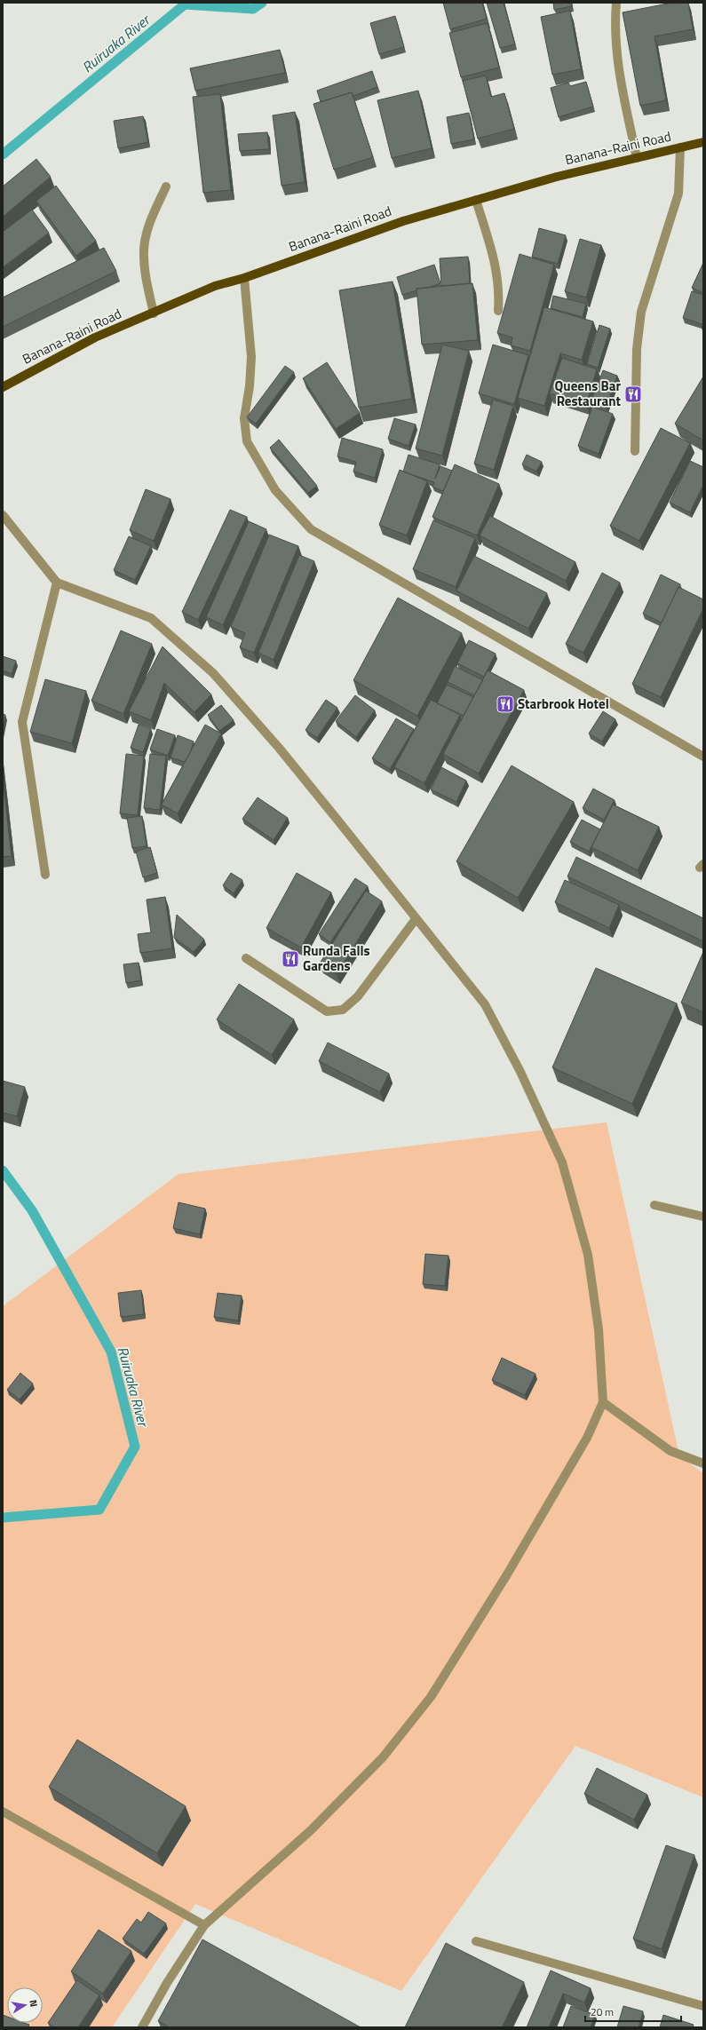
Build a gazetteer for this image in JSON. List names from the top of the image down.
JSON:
{
  "streets": {
    "main road": ["Banana-Raini Road"]
  },
  "water": ["Ruiruaka River"],
  "places": {
    "restaurant": ["Queens Bar Restaurant", "Starbrook Hotel", "Runda Falls Gardens"]
  },
  "scale_bar": "20 m",
  "north": "right"
}
